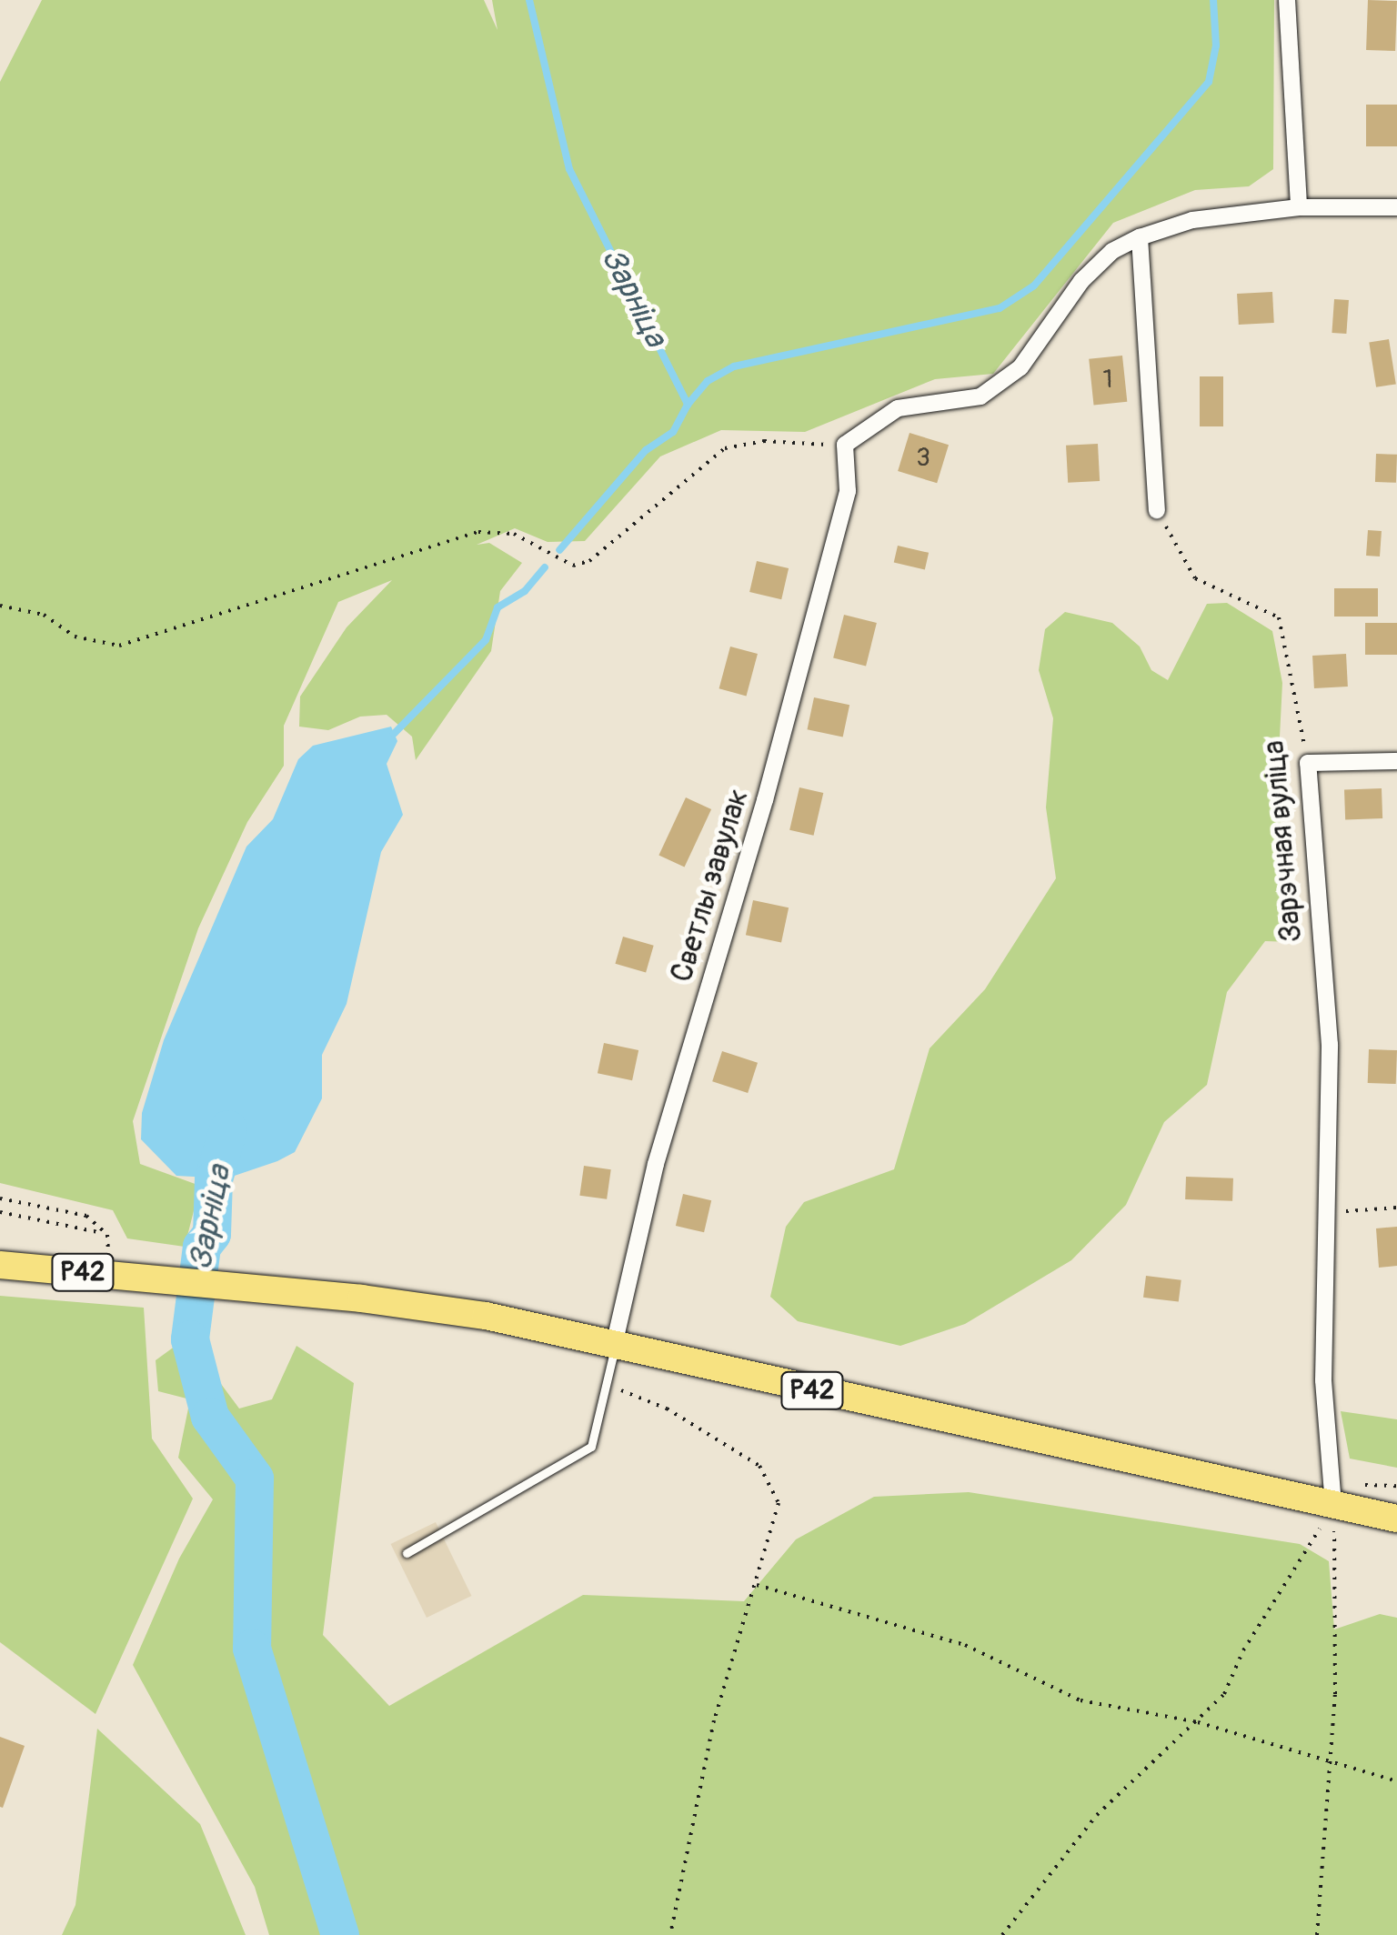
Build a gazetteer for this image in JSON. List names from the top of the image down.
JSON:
{
  "streets": {
    "main road": ["Р42"],
    "street": ["Зарэчная вуліца", "Светлы завулак"]
  },
  "crossings": [
    ["Зарэчная вуліца", "Р42"],
    ["Светлы завулак", "Р42"]
  ],
  "water": ["Зарніца"],
  "house_numbers": ["1", "3"]
}
